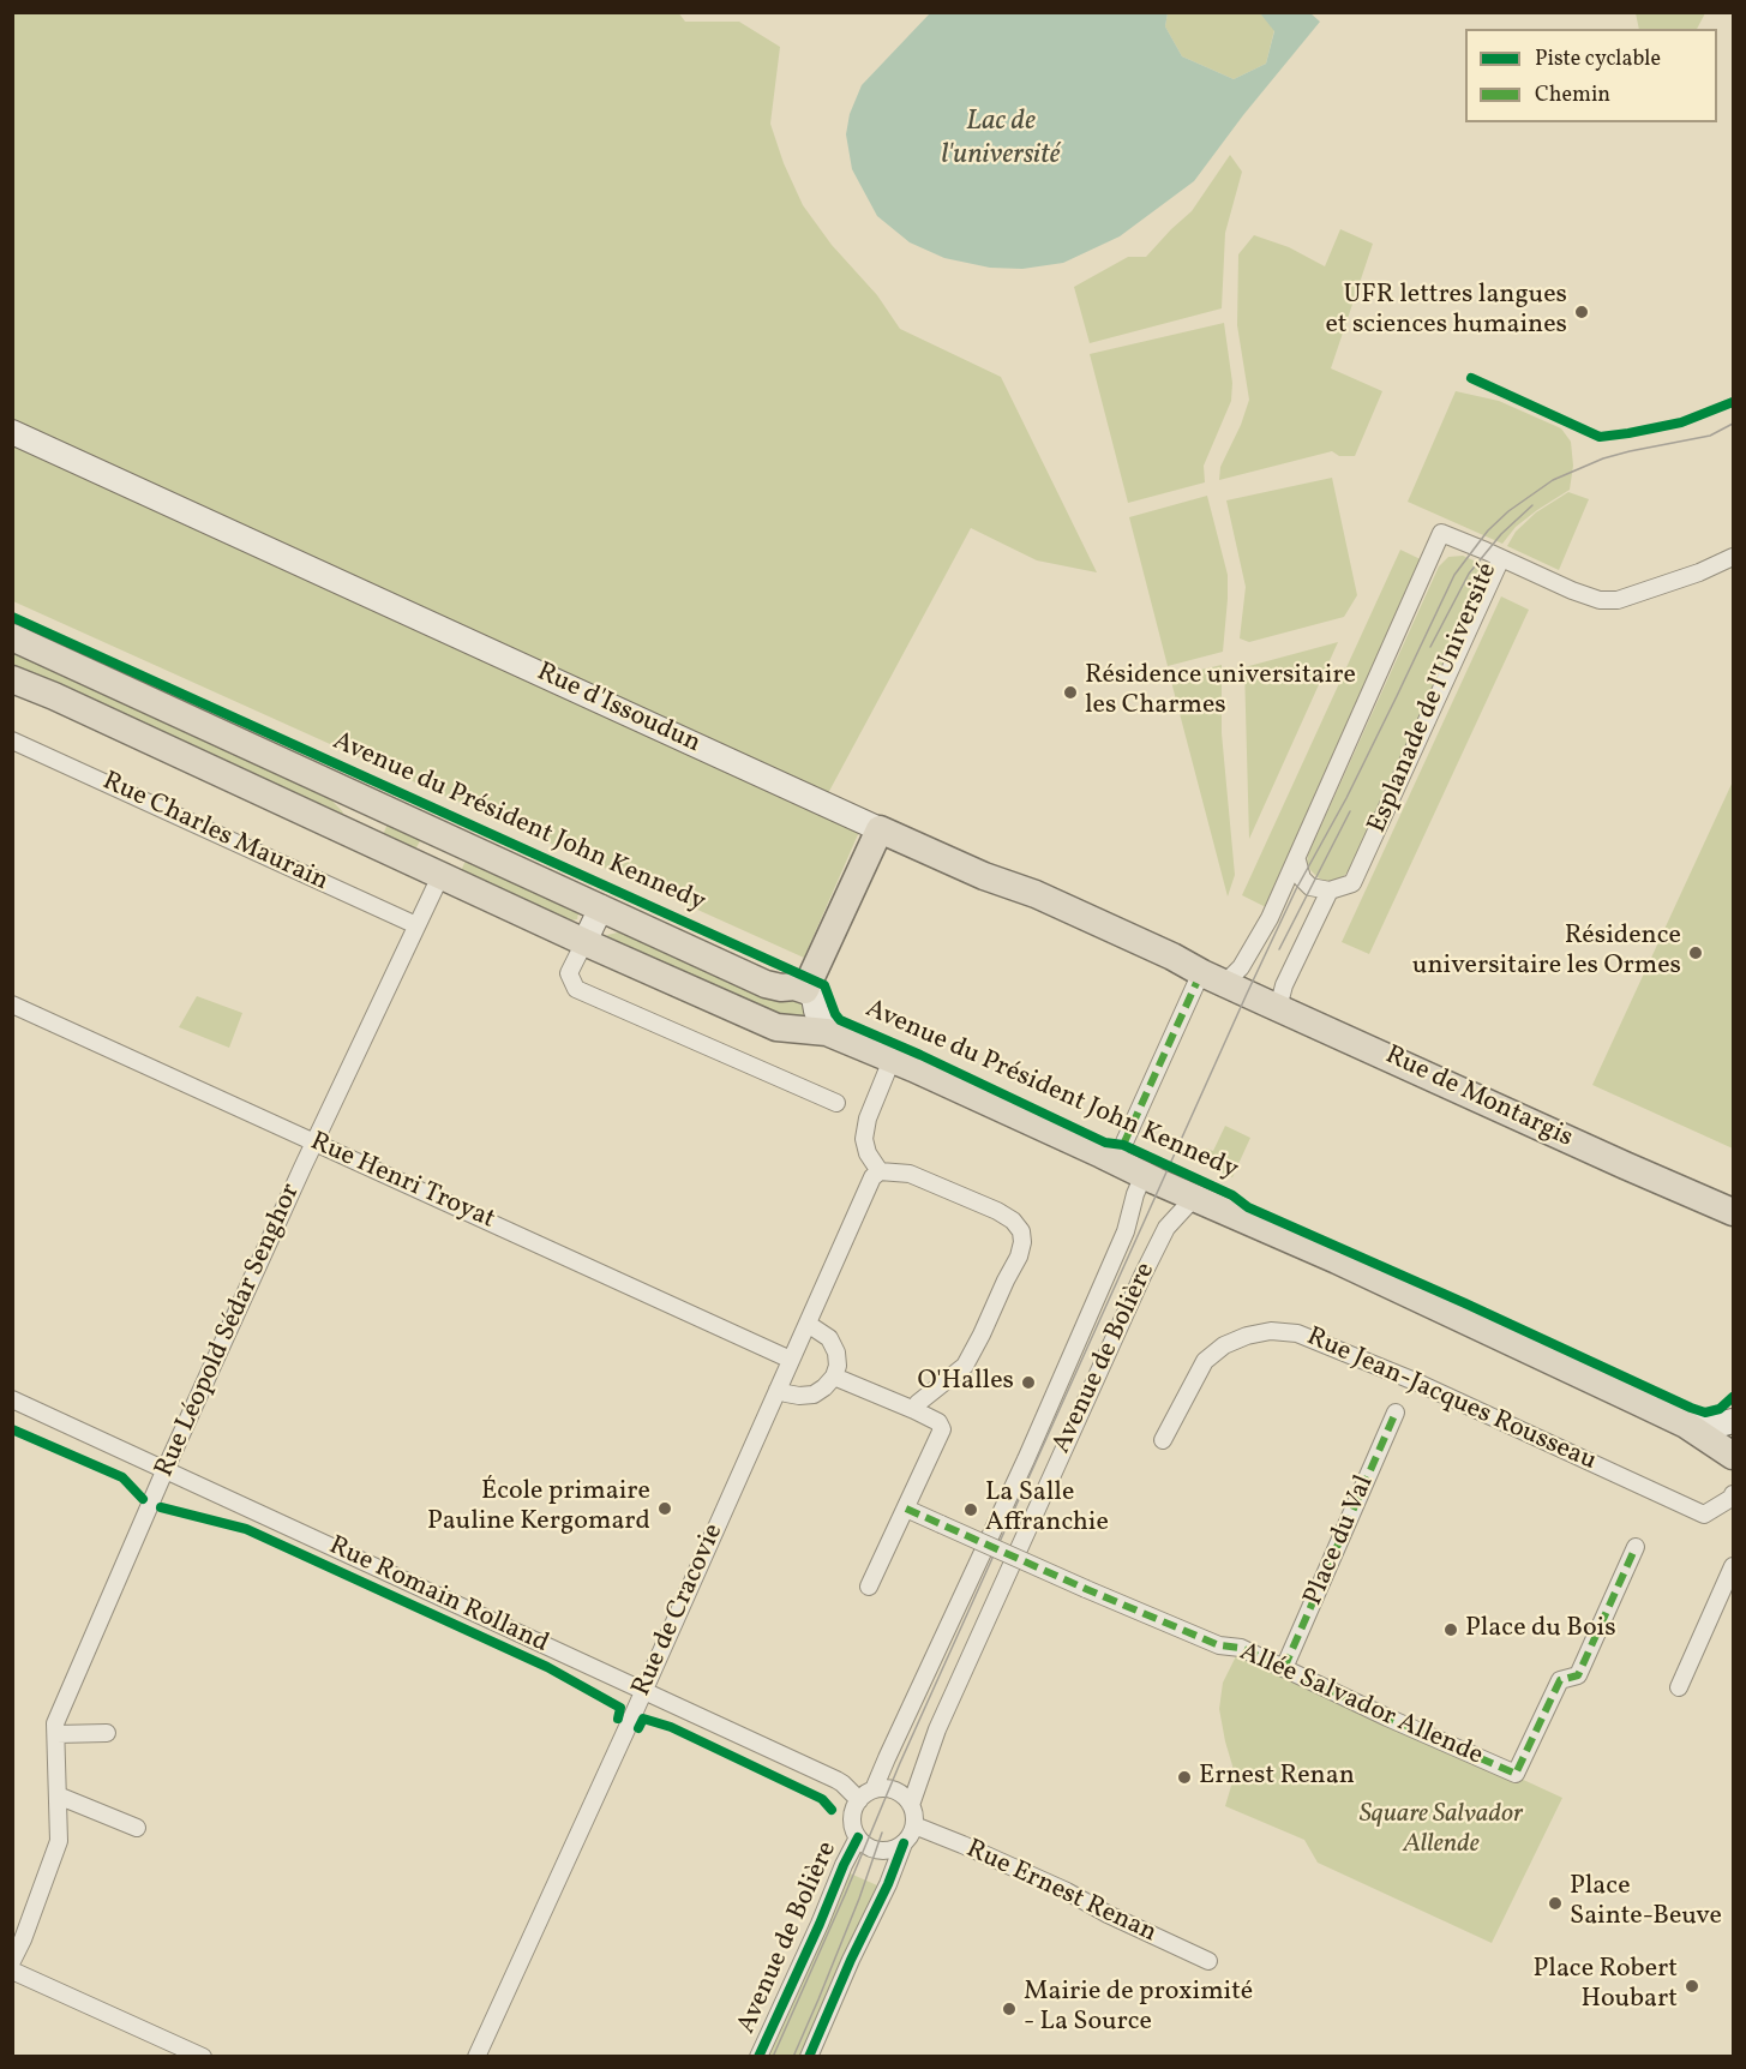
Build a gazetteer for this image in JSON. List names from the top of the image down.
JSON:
{
  "streets": {
    "main road": ["Rue d'Issoudun", "Avenue du Président John Kennedy", "Rue de Montargis"],
    "street": [
      "Esplanade de l'Université",
      "Rue Charles Maurain",
      "Rue Henri Troyat",
      "Rue Léopold Sédar Senghor",
      "Avenue de Bolière",
      "Rue Jean-Jacques Rousseau",
      "Place du Val",
      "Rue Romain Rolland",
      "Rue de Cracovie",
      "Allée Salvador Allende",
      "Rue Ernest Renan"
    ]
  },
  "crossings": [
    ["Esplanade de l'Université", "Rue d'Issoudun"],
    ["Esplanade de l'Université", "Rue de Montargis"],
    ["Rue d'Issoudun", "Rue de Montargis"],
    ["Avenue du Président John Kennedy", "Rue Léopold Sédar Senghor"],
    ["Avenue du Président John Kennedy", "Avenue de Bolière"],
    ["Rue Charles Maurain", "Rue Léopold Sédar Senghor"],
    ["Rue Henri Troyat", "Rue Léopold Sédar Senghor"],
    ["Rue Henri Troyat", "Rue de Cracovie"],
    ["Rue Léopold Sédar Senghor", "Rue Romain Rolland"],
    ["Avenue de Bolière", "Rue Romain Rolland"],
    ["Avenue de Bolière", "Rue Ernest Renan"],
    ["Place du Val", "Allée Salvador Allende"],
    ["Rue Romain Rolland", "Rue de Cracovie"],
    ["Rue Romain Rolland", "Rue Ernest Renan"]
  ],
  "water": ["Lac de l'université"],
  "parks": ["Square Salvador Allende"],
  "places": [
    "UFR lettres langues et sciences humaines",
    "Résidence universitaire les Charmes",
    "Résidence universitaire les Ormes",
    "O'Halles",
    "École primaire Pauline Kergomard",
    "La Salle Affranchie",
    "Place du Bois",
    "Ernest Renan",
    "Place Sainte-Beuve",
    "Place Robert Houbart",
    "Mairie de proximité - La Source"
  ],
  "legend": ["Piste cyclable", "Chemin"]
}
